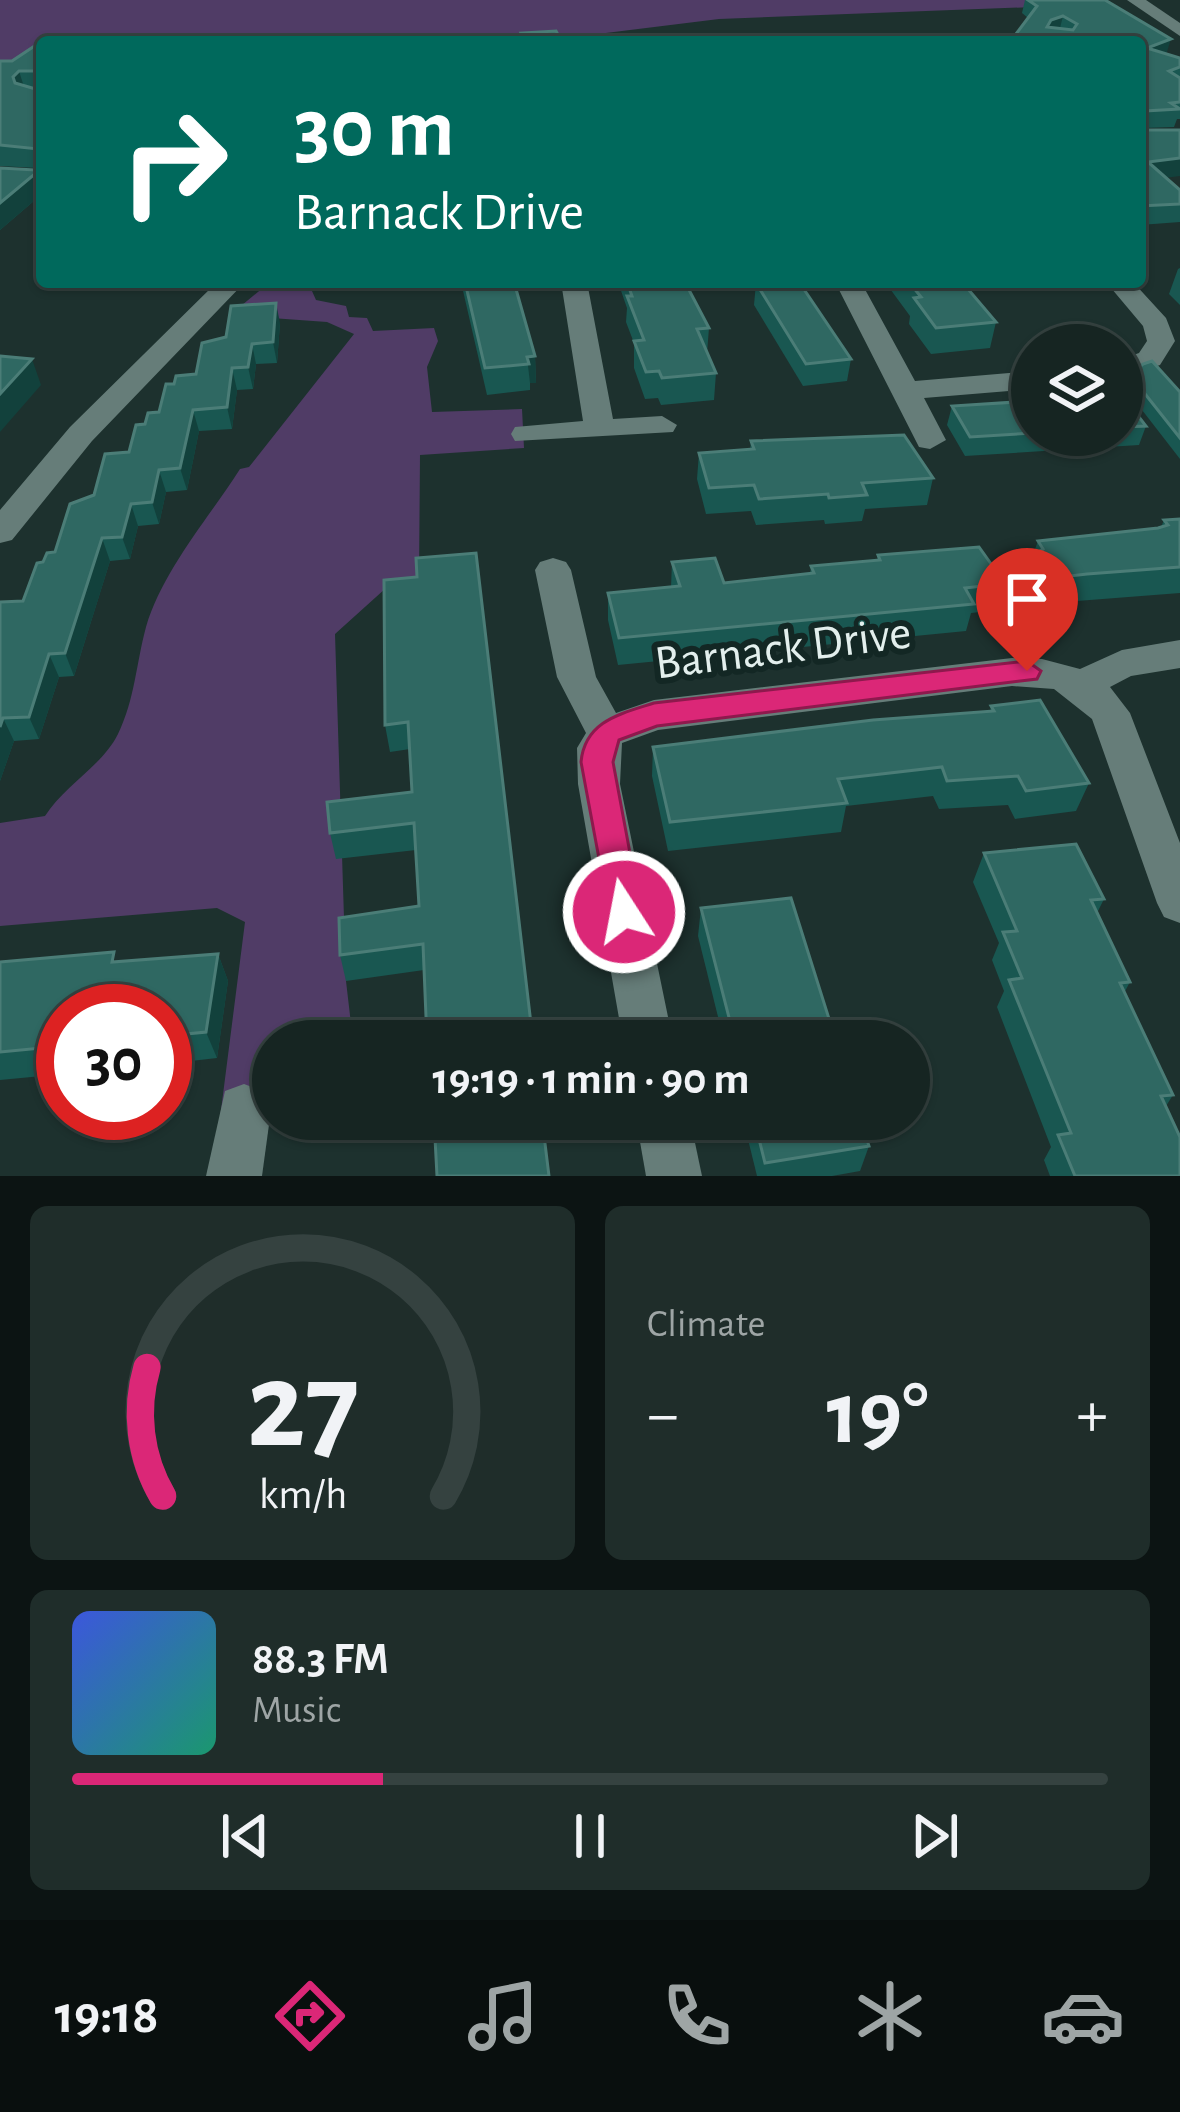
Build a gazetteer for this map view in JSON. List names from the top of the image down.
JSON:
{
  "streets": {
    "street": ["Barnack Drive"]
  },
  "page": {
    "turn": ["30 m", "Barnack Drive"],
    "limit": "30",
    "trip": "19:19 · 1 min · 90 m",
    "tile": "Climate",
    "heat": ["−", "19°", "+"],
    "song": ["88.3 FM", "Music"],
    "tabs": "19:18",
    "gauge": ["27", "km/h"]
  }
}
